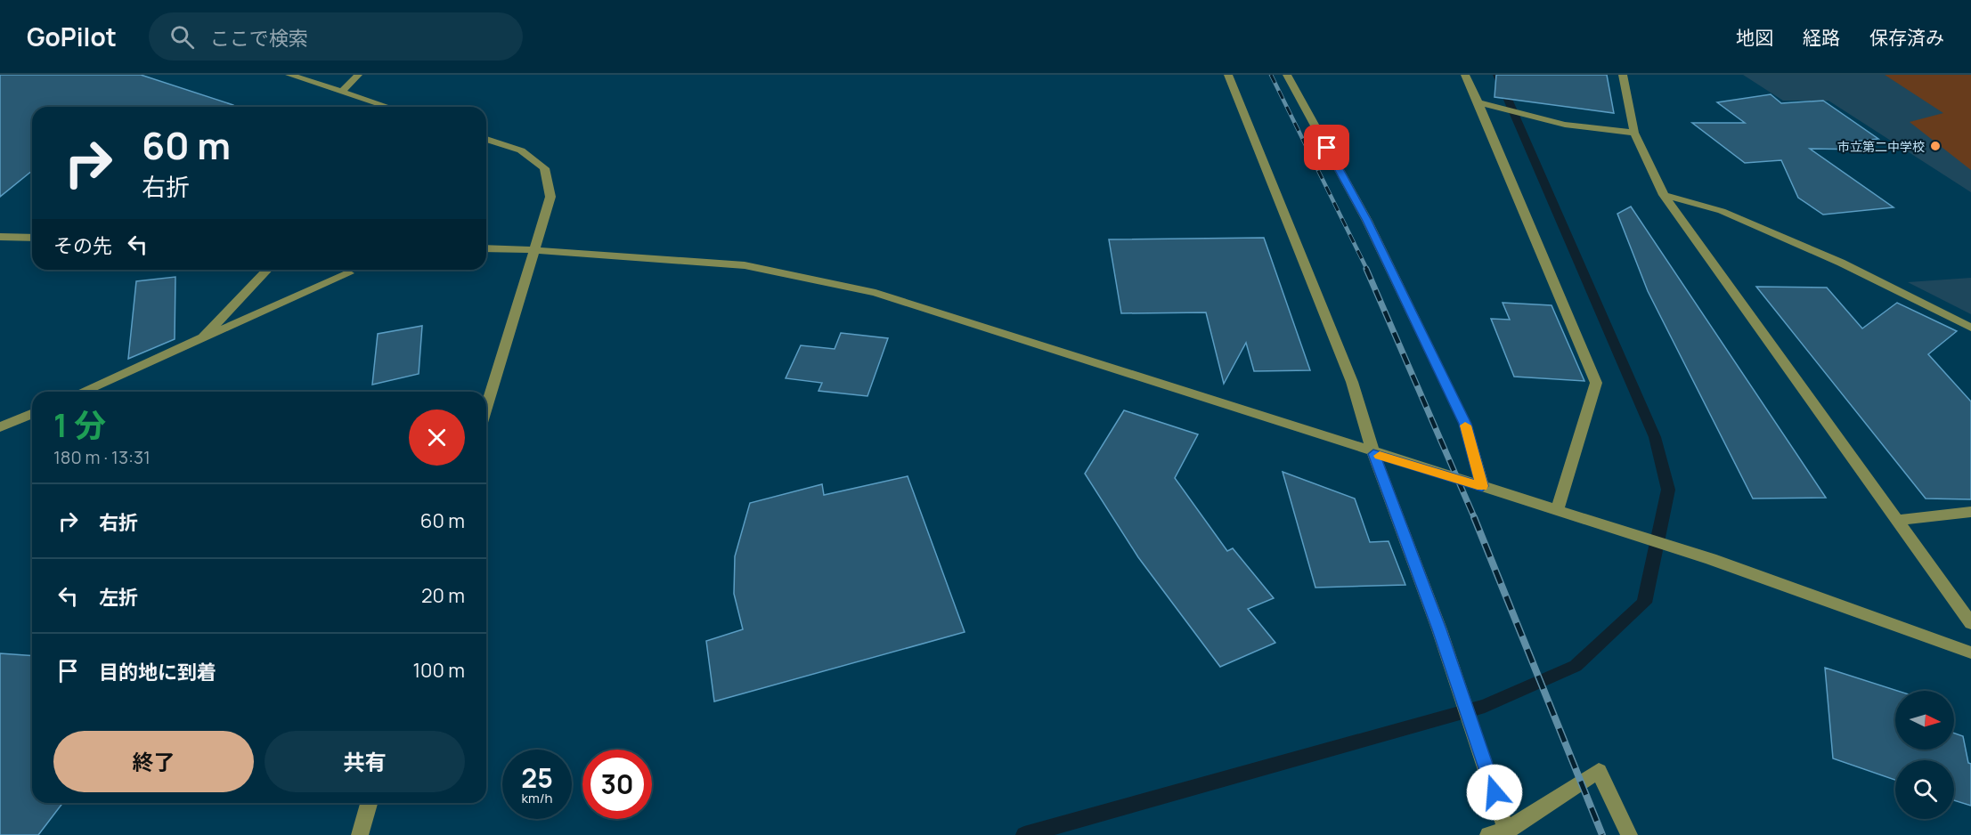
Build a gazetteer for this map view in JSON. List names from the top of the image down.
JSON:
{
  "places": ["市立第二中学校"],
  "north": "right",
  "page": {
    "header": "GoPilot",
    "search": "ここで検索",
    "nav": ["地図", "経路", "保存済み"],
    "turn": ["60 m", "右折"],
    "then": "その先",
    "heading": ["1 分", "180 m · 13:31"],
    "list": [
      {
        "name": "右折",
        "value": "60 m"
      },
      {
        "name": "左折",
        "value": "20 m"
      },
      {
        "name": "目的地に到着",
        "value": "100 m"
      }
    ],
    "buttons": ["終了", "共有"],
    "speed": "25 km/h",
    "limit": "30"
  }
}
